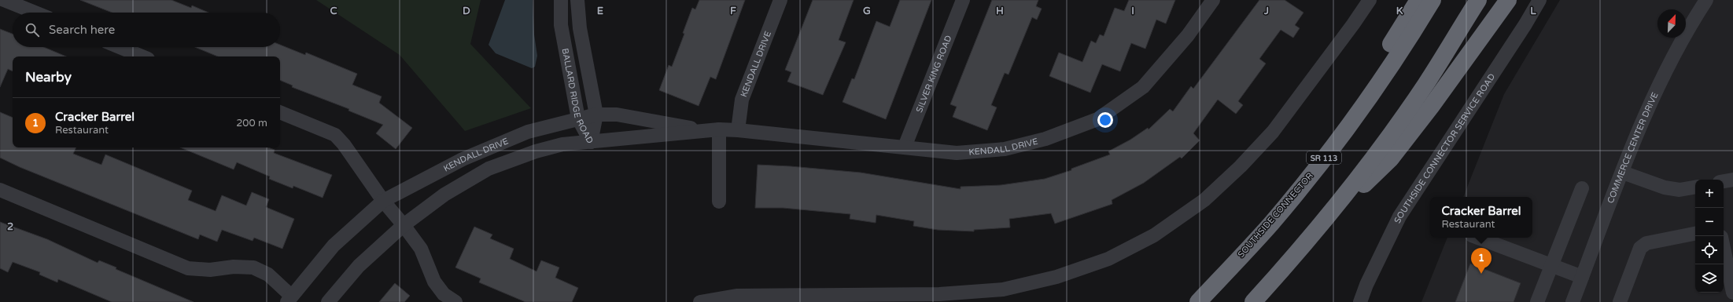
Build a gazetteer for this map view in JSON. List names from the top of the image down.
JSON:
{
  "streets": {
    "highway": ["SR 113", "SOUTHSIDE CONNECTOR"],
    "street": [
      "KENDALL DRIVE",
      "SILVER KING ROAD",
      "BALLARD RIDGE ROAD",
      "SOUTHSIDE CONNECTOR SERVICE ROAD",
      "COMMERCE CENTER DRIVE"
    ]
  },
  "crossings": [
    ["KENDALL DRIVE", "SILVER KING ROAD"],
    ["KENDALL DRIVE", "BALLARD RIDGE ROAD"]
  ],
  "north": "top right",
  "page": {
    "search": "Search here",
    "heading": "Nearby",
    "list": [
      {
        "mark": "1",
        "name": "Cracker Barrel",
        "note": "Restaurant",
        "value": "200 m"
      }
    ],
    "map_buttons": ["+", "−"],
    "popup": ["Cracker Barrel", "Restaurant"],
    "pins": "1"
  },
  "grid": {
    "columns": [
      "C",
      "D",
      "E",
      "F",
      "G",
      "H",
      "I",
      "J",
      "K",
      "L"
    ],
    "rows": ["2"]
  }
}
